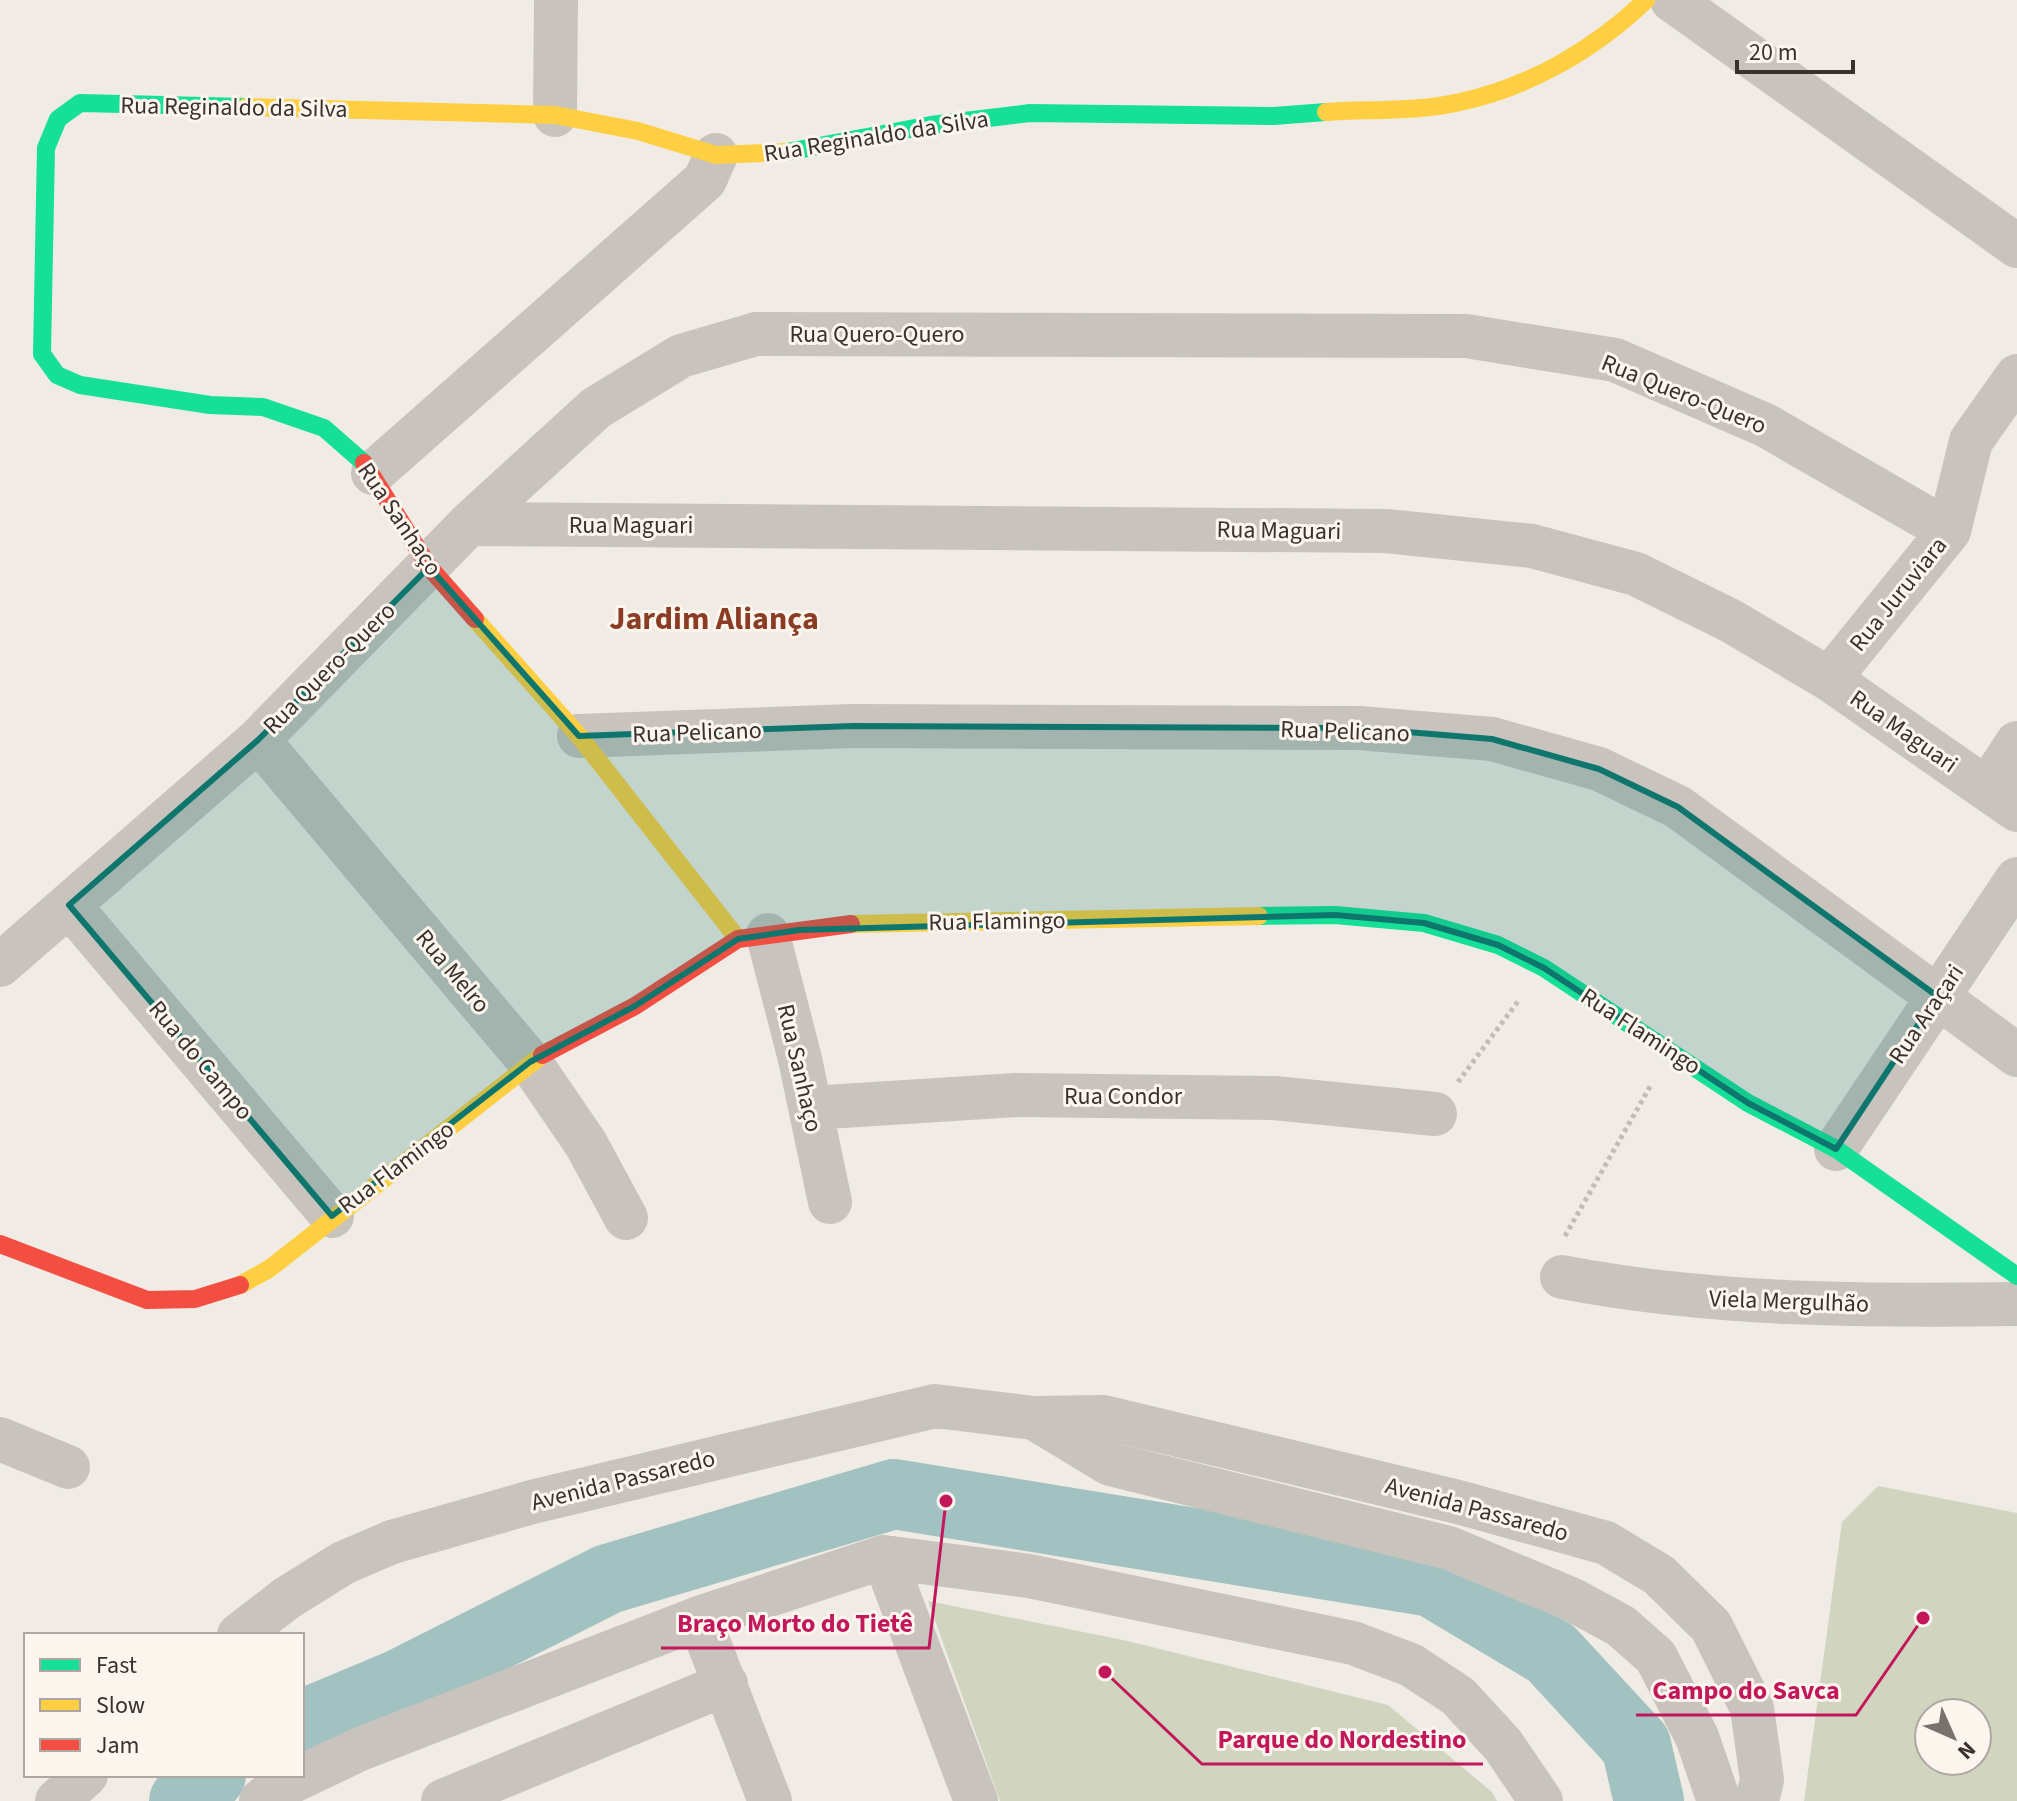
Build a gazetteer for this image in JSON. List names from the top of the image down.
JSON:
{
  "streets": {
    "street": [
      "Rua Reginaldo da Silva",
      "Rua Quero-Quero",
      "Rua Sanhaço",
      "Rua Maguari",
      "Rua Juruviara",
      "Rua Pelicano",
      "Rua Flamingo",
      "Rua Melro",
      "Rua Araçari",
      "Rua do Campo",
      "Rua Condor",
      "Viela Mergulhão",
      "Avenida Passaredo"
    ]
  },
  "crossings": [
    ["Rua Reginaldo da Silva", "Rua Sanhaço"],
    ["Rua Quero-Quero", "Rua Sanhaço"],
    ["Rua Quero-Quero", "Rua Maguari"],
    ["Rua Quero-Quero", "Rua Juruviara"],
    ["Rua Quero-Quero", "Rua Melro"],
    ["Rua Quero-Quero", "Rua do Campo"],
    ["Rua Sanhaço", "Rua Pelicano"],
    ["Rua Sanhaço", "Rua Flamingo"],
    ["Rua Sanhaço", "Rua Condor"],
    ["Rua Maguari", "Rua Juruviara"],
    ["Rua Pelicano", "Rua Araçari"],
    ["Rua Flamingo", "Rua Melro"],
    ["Rua Flamingo", "Rua Araçari"],
    ["Rua Flamingo", "Rua do Campo"]
  ],
  "districts": ["Jardim Aliança"],
  "places": ["Braço Morto do Tietê", "Campo do Savca", "Parque do Nordestino"],
  "legend": ["Fast", "Slow", "Jam"],
  "scale_bar": "20 m",
  "north": "bottom right"
}
